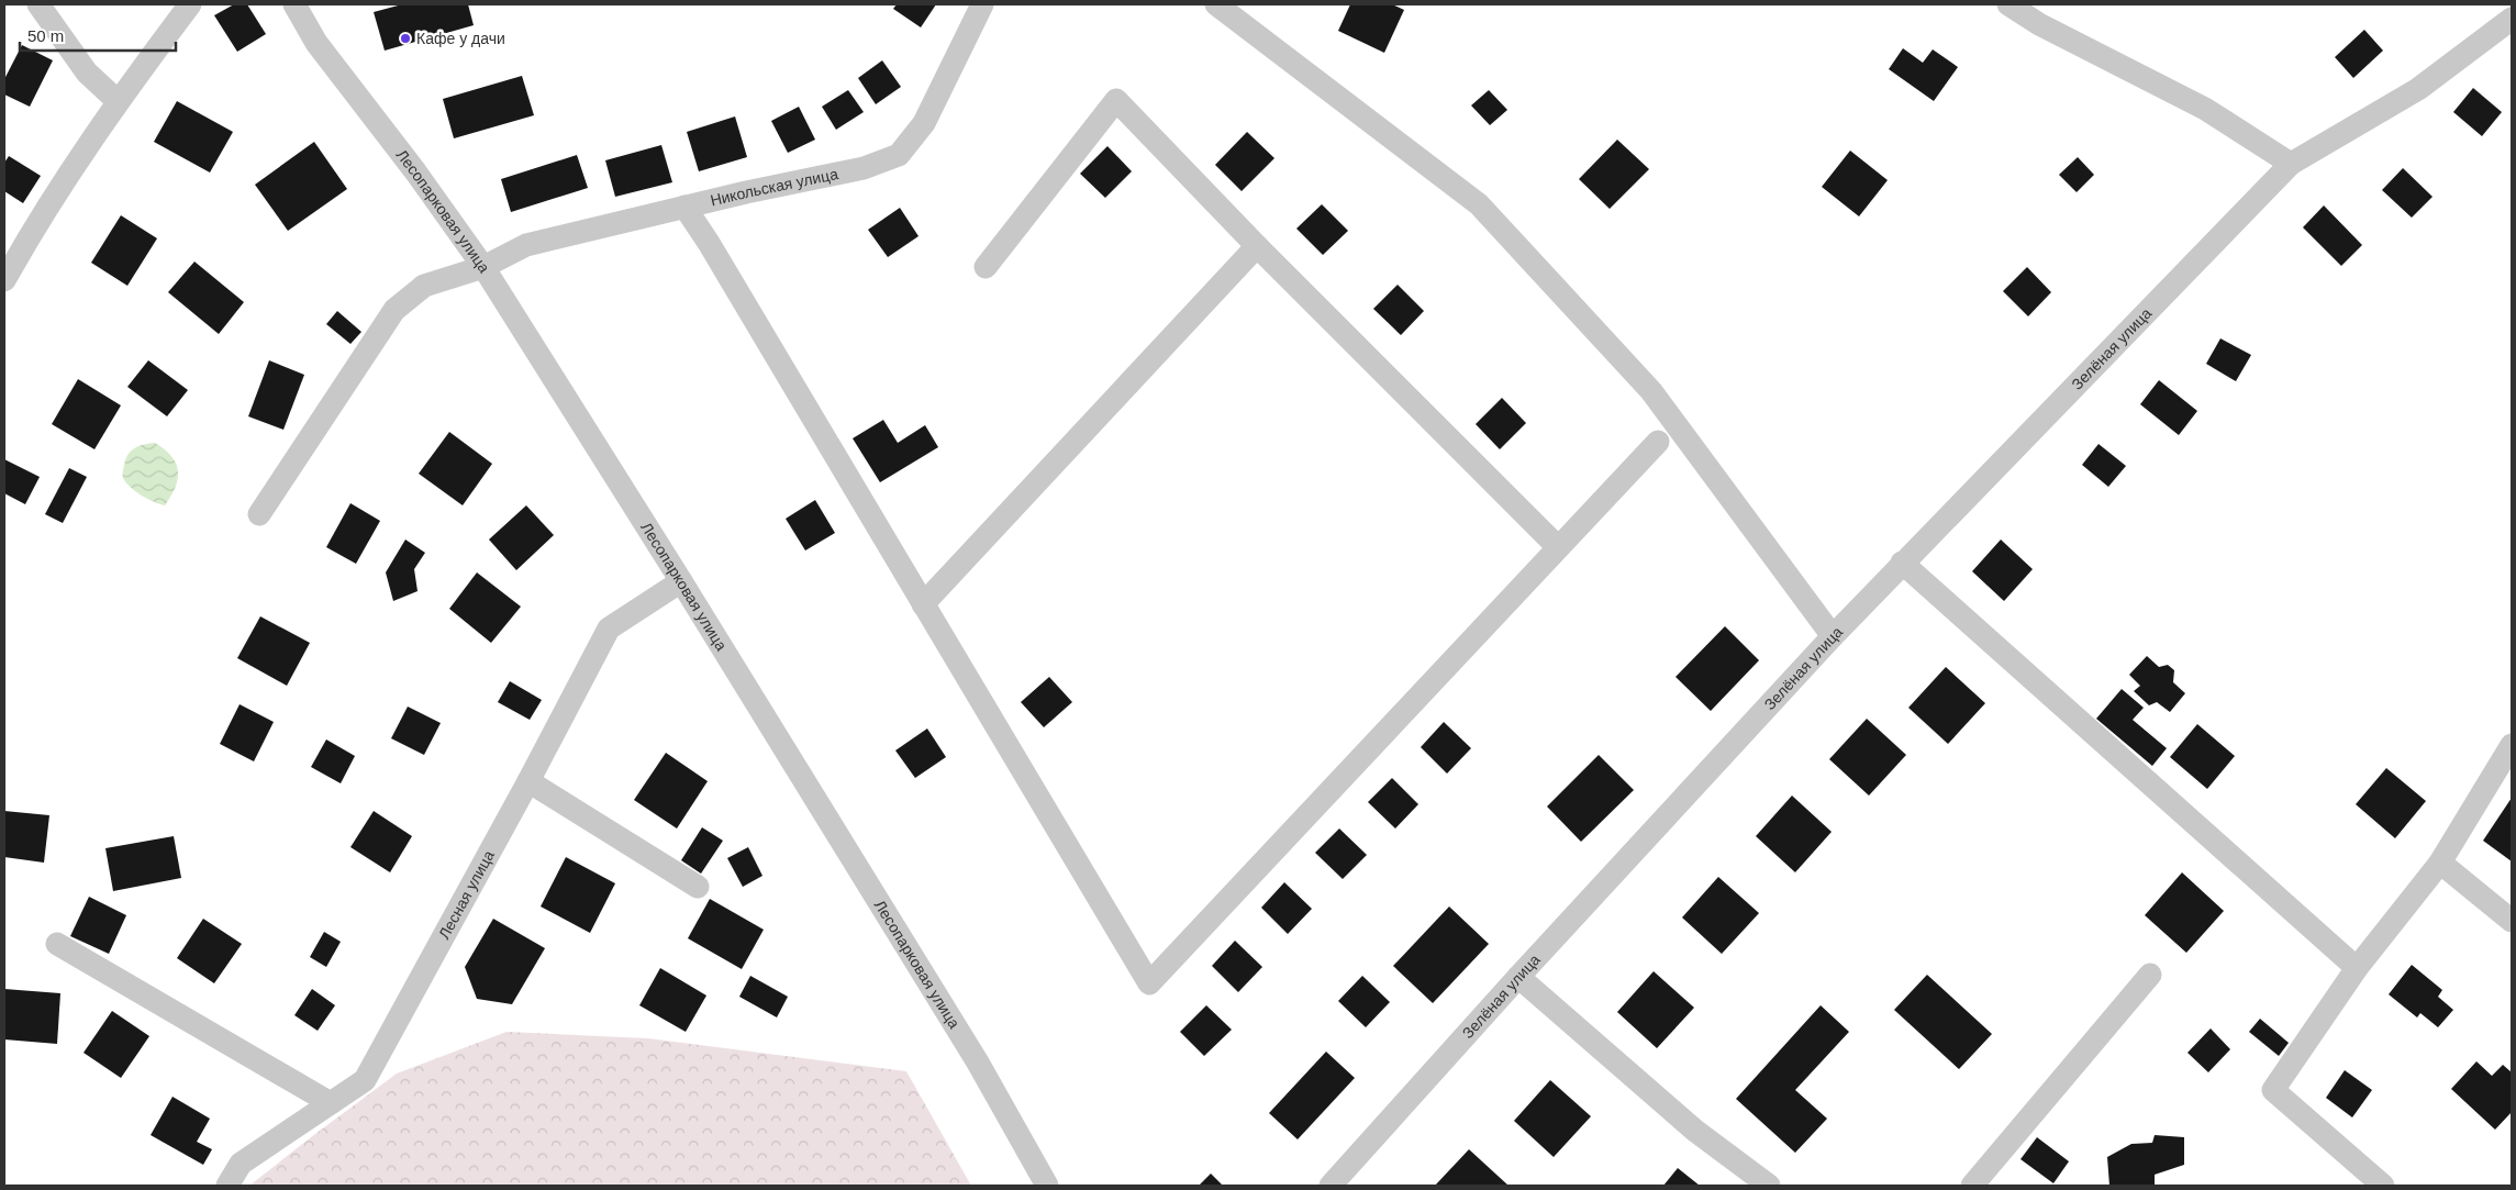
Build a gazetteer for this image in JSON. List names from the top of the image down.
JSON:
{
  "streets": {
    "street": [
      "Никольская улица",
      "Лесопарковая улица",
      "Зелёная улица",
      "Лесная улица"
    ]
  },
  "crossings": [
    ["Никольская улица", "Лесопарковая улица"],
    ["Лесопарковая улица", "Лесная улица"]
  ],
  "places": ["Кафе у дачи"],
  "scale_bar": "50 m"
}
